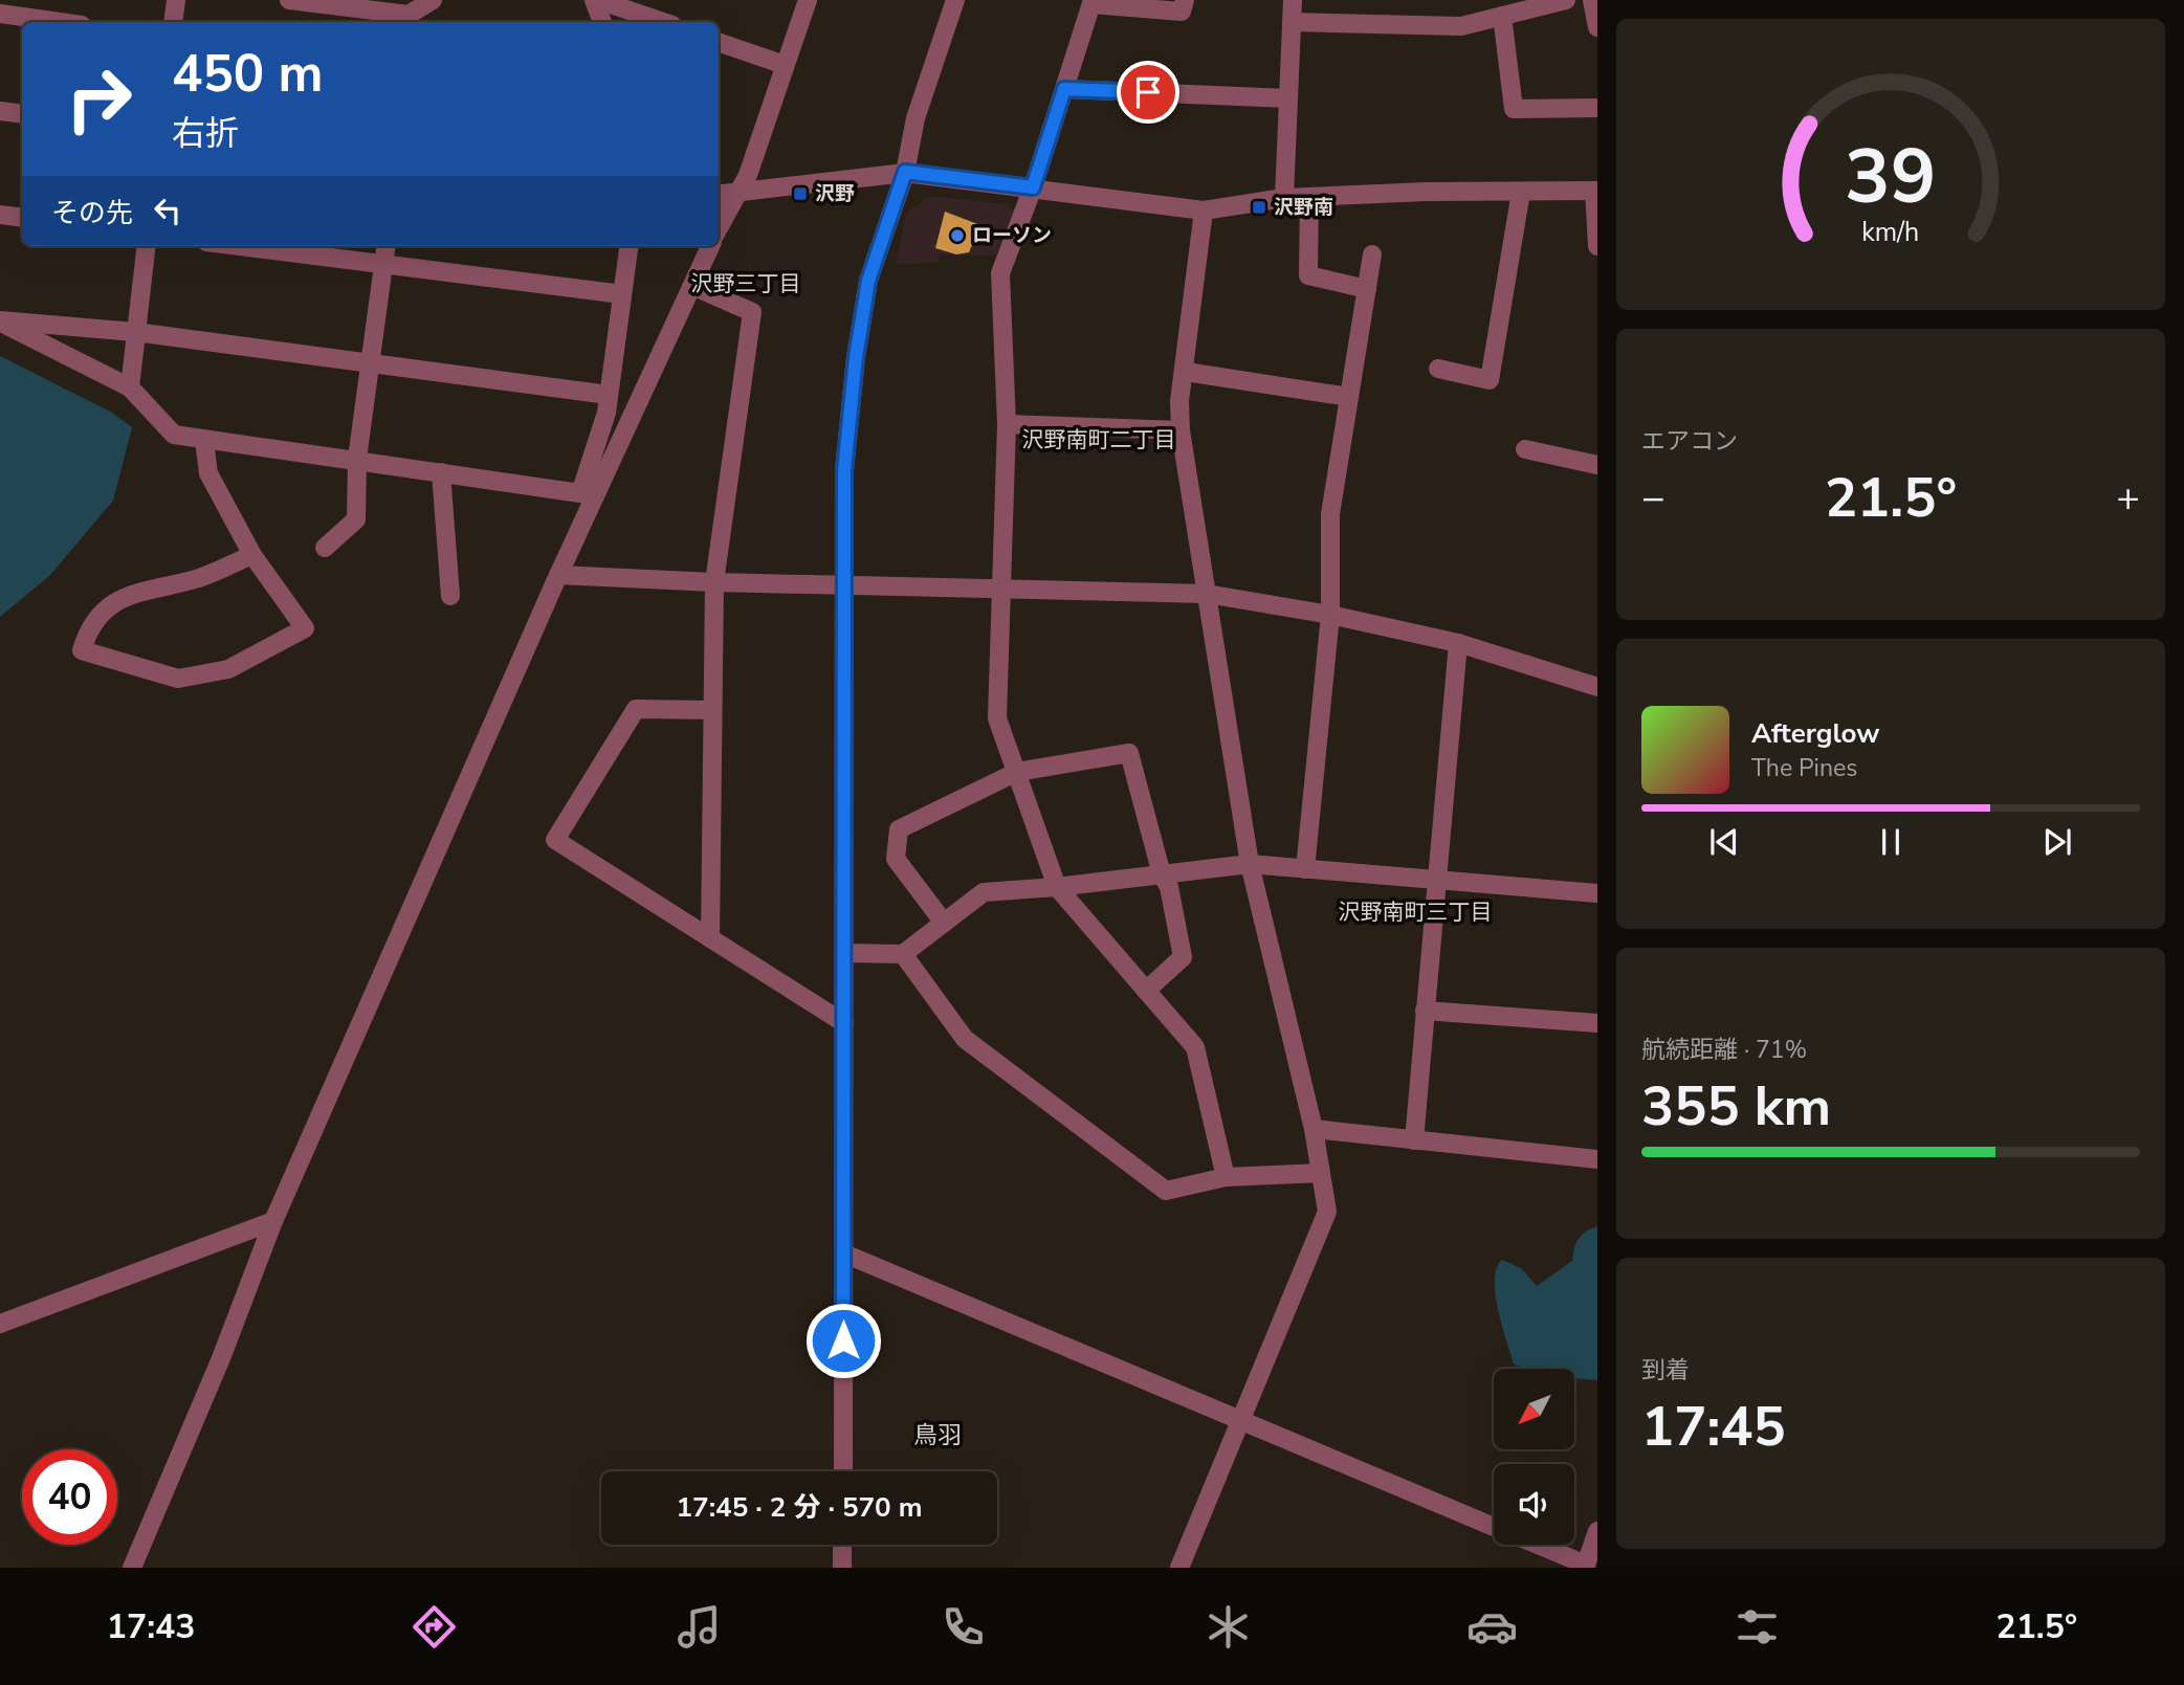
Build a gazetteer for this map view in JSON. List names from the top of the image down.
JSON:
{
  "districts": [
    "沢野三丁目",
    "沢野南町二丁目",
    "沢野南町三丁目",
    "鳥羽"
  ],
  "places": {
    "transit": ["沢野", "沢野南"],
    "other": ["ローソン"]
  },
  "north": "bottom left",
  "page": {
    "turn": ["450 m", "右折"],
    "then": "その先",
    "tile": [
      "エアコン",
      ["航続距離 · 71%", "355 km"],
      ["到着", "17:45"]
    ],
    "heat": ["−", "21.5°", "+"],
    "song": ["Afterglow", "The Pines"],
    "limit": "40",
    "trip": "17:45 · 2 分 · 570 m",
    "tabs": ["17:43", "21.5°"],
    "gauge": ["39", "km/h"]
  }
}
